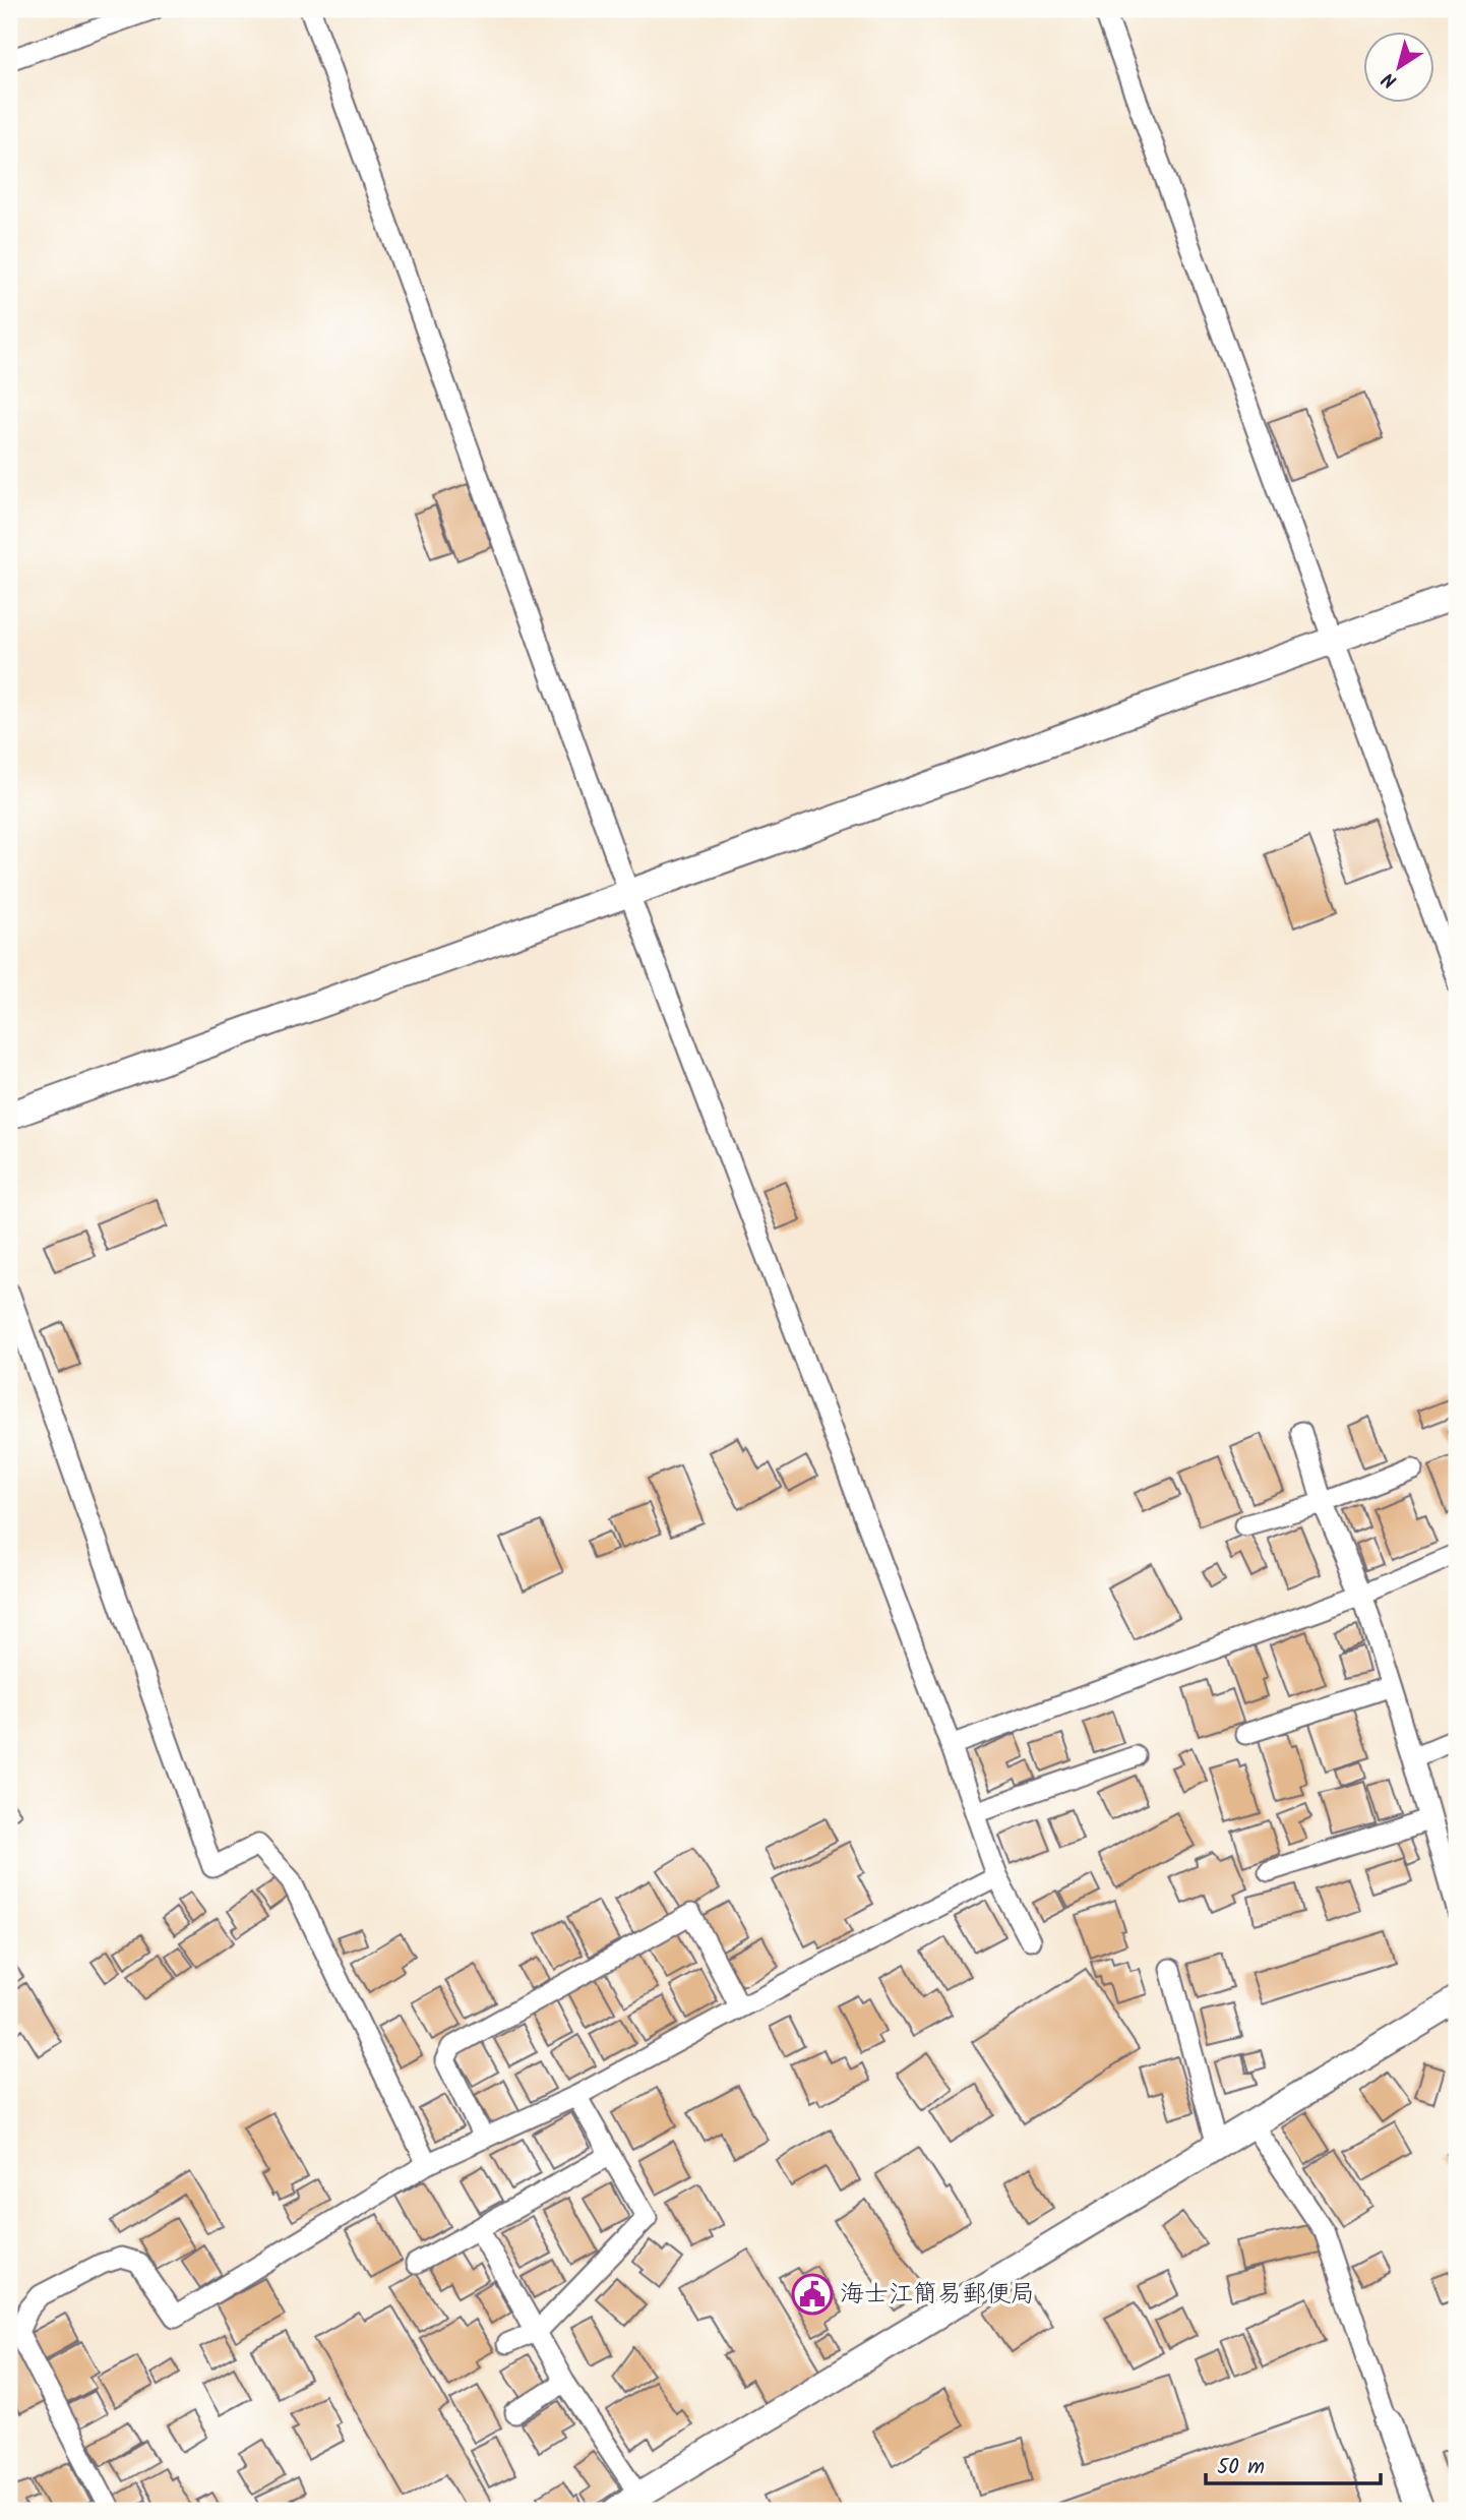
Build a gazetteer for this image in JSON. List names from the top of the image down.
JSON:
{
  "places": {
    "public building": ["海士江簡易郵便局"]
  },
  "scale_bar": "50 m",
  "north": "bottom left"
}
